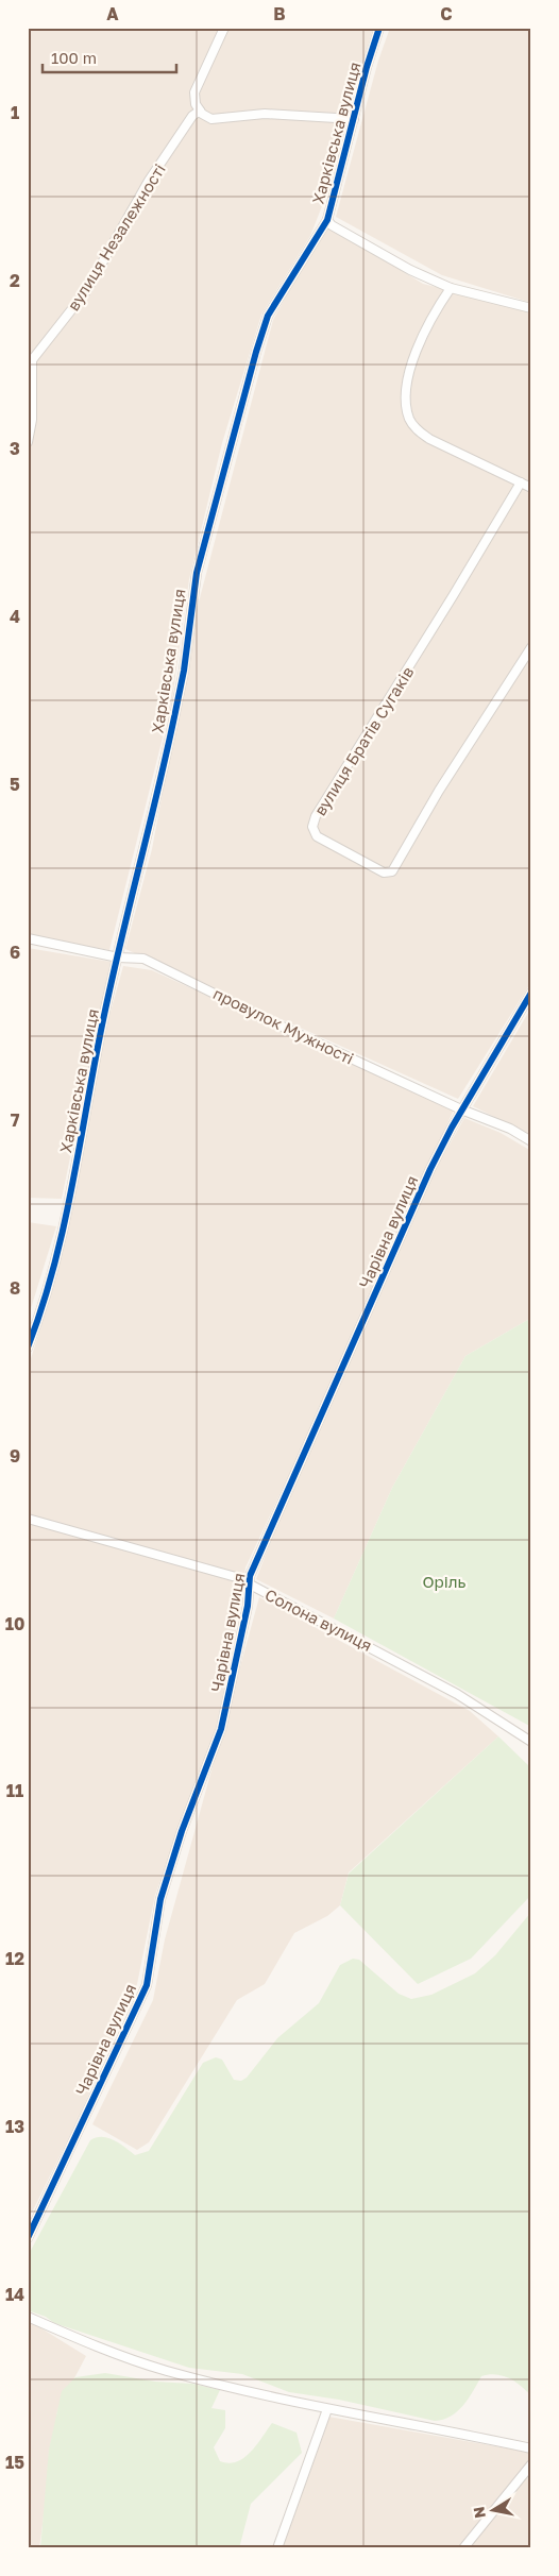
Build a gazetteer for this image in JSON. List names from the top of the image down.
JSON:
{
  "streets": {
    "street": [
      "Харківська вулиця",
      "вулиця Незалежності",
      "вулиця Братів Сугаків",
      "провулок Мужності",
      "Чарівна вулиця",
      "Солона вулиця"
    ]
  },
  "crossings": [
    ["Харківська вулиця", "провулок Мужності"],
    ["провулок Мужності", "Чарівна вулиця"],
    ["Чарівна вулиця", "Солона вулиця"]
  ],
  "parks": ["Оріль"],
  "scale_bar": "100 m",
  "north": "left",
  "grid": {
    "columns": ["A", "B", "C"],
    "rows": [
      "1",
      "2",
      "3",
      "4",
      "5",
      "6",
      "7",
      "8",
      "9",
      "10",
      "11",
      "12",
      "13",
      "14",
      "15"
    ]
  }
}
